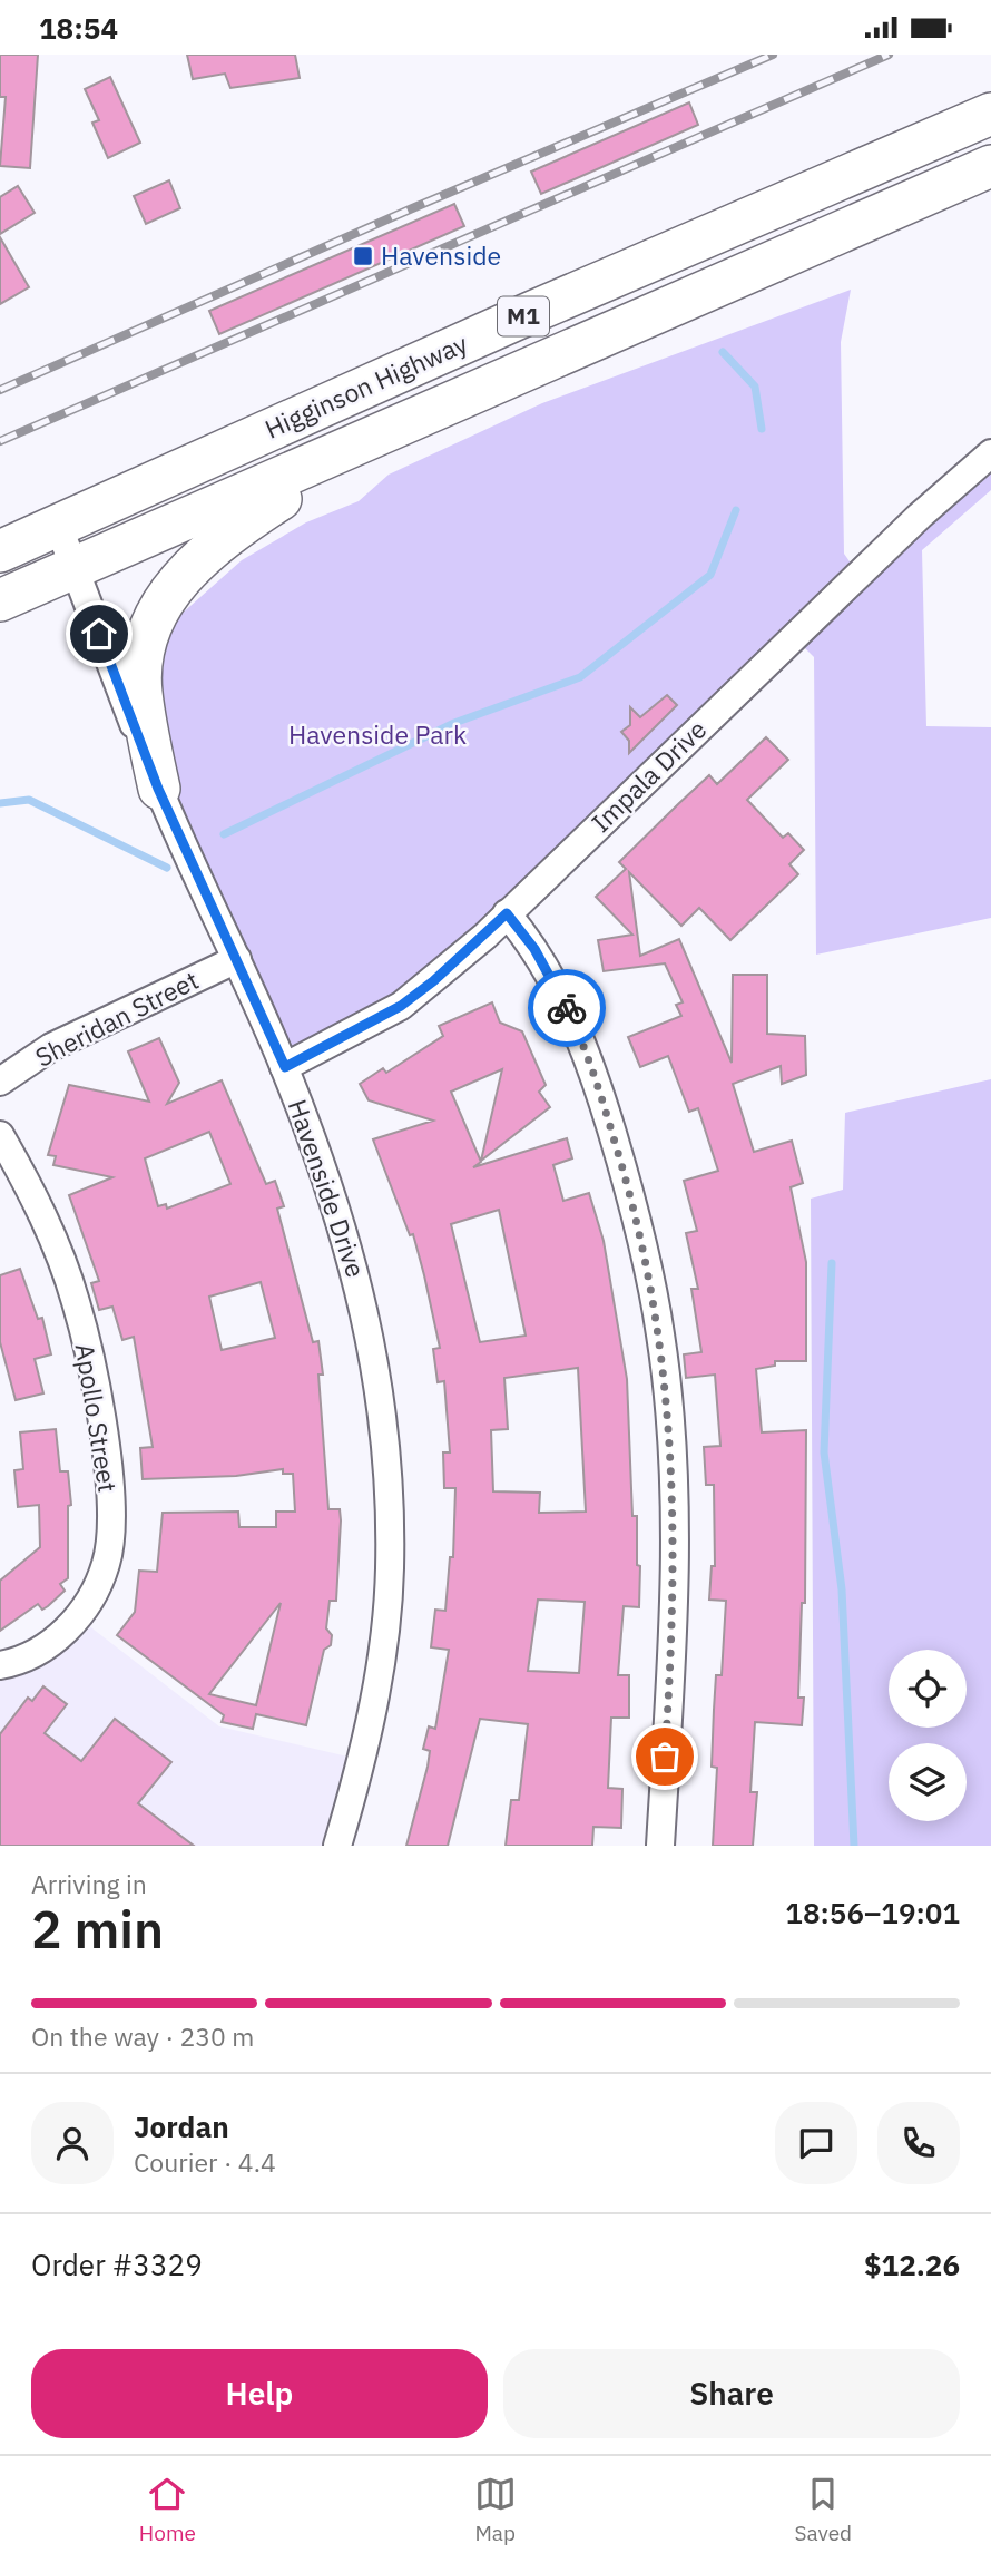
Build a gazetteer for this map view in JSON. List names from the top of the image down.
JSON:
{
  "streets": {
    "highway": ["M1", "Higginson Highway"],
    "street": [
      "Impala Drive",
      "Sheridan Street",
      "Havenside Drive",
      "Apollo Street"
    ]
  },
  "crossings": [
    ["Higginson Highway", "Havenside Drive"],
    ["Impala Drive", "Havenside Drive"],
    ["Sheridan Street", "Havenside Drive"]
  ],
  "parks": ["Havenside Park"],
  "places": {
    "transit": ["Havenside"]
  },
  "page": {
    "status": "18:54",
    "heading": ["2 min", "Arriving in", "18:56–19:01"],
    "panel": [
      "Jordan",
      "Courier · 4.4",
      "Order #3329",
      "$12.26"
    ],
    "bar": "On the way · 230 m",
    "buttons": ["Help", "Share"],
    "tabs": ["Home", "Map", "Saved"]
  }
}
